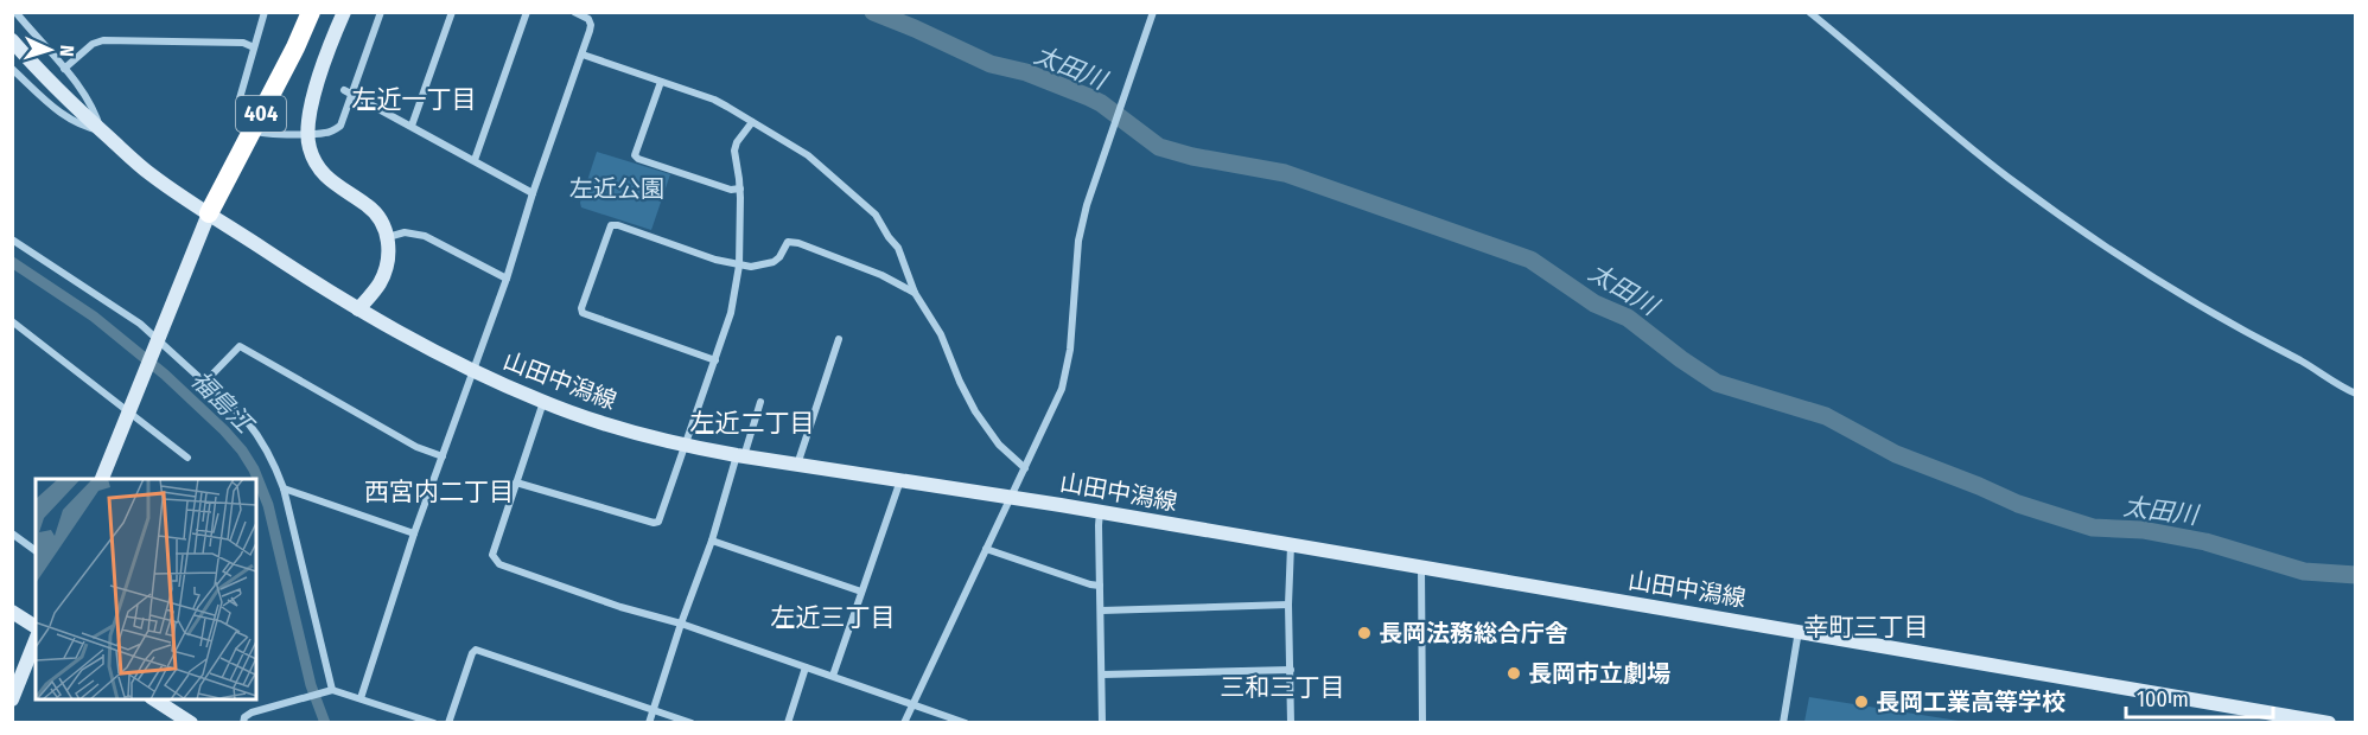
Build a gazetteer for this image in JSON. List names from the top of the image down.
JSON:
{
  "streets": {
    "highway": ["404"],
    "main road": ["山田中潟線"]
  },
  "crossings": [
    ["404", "山田中潟線"]
  ],
  "districts": [
    "左近一丁目",
    "左近二丁目",
    "西宮内二丁目",
    "左近三丁目",
    "幸町三丁目",
    "三和三丁目"
  ],
  "water": ["太田川", "福島江"],
  "parks": ["左近公園"],
  "places": ["長岡法務総合庁舎", "長岡市立劇場", "長岡工業高等学校"],
  "scale_bar": "100 m",
  "north": "right"
}
